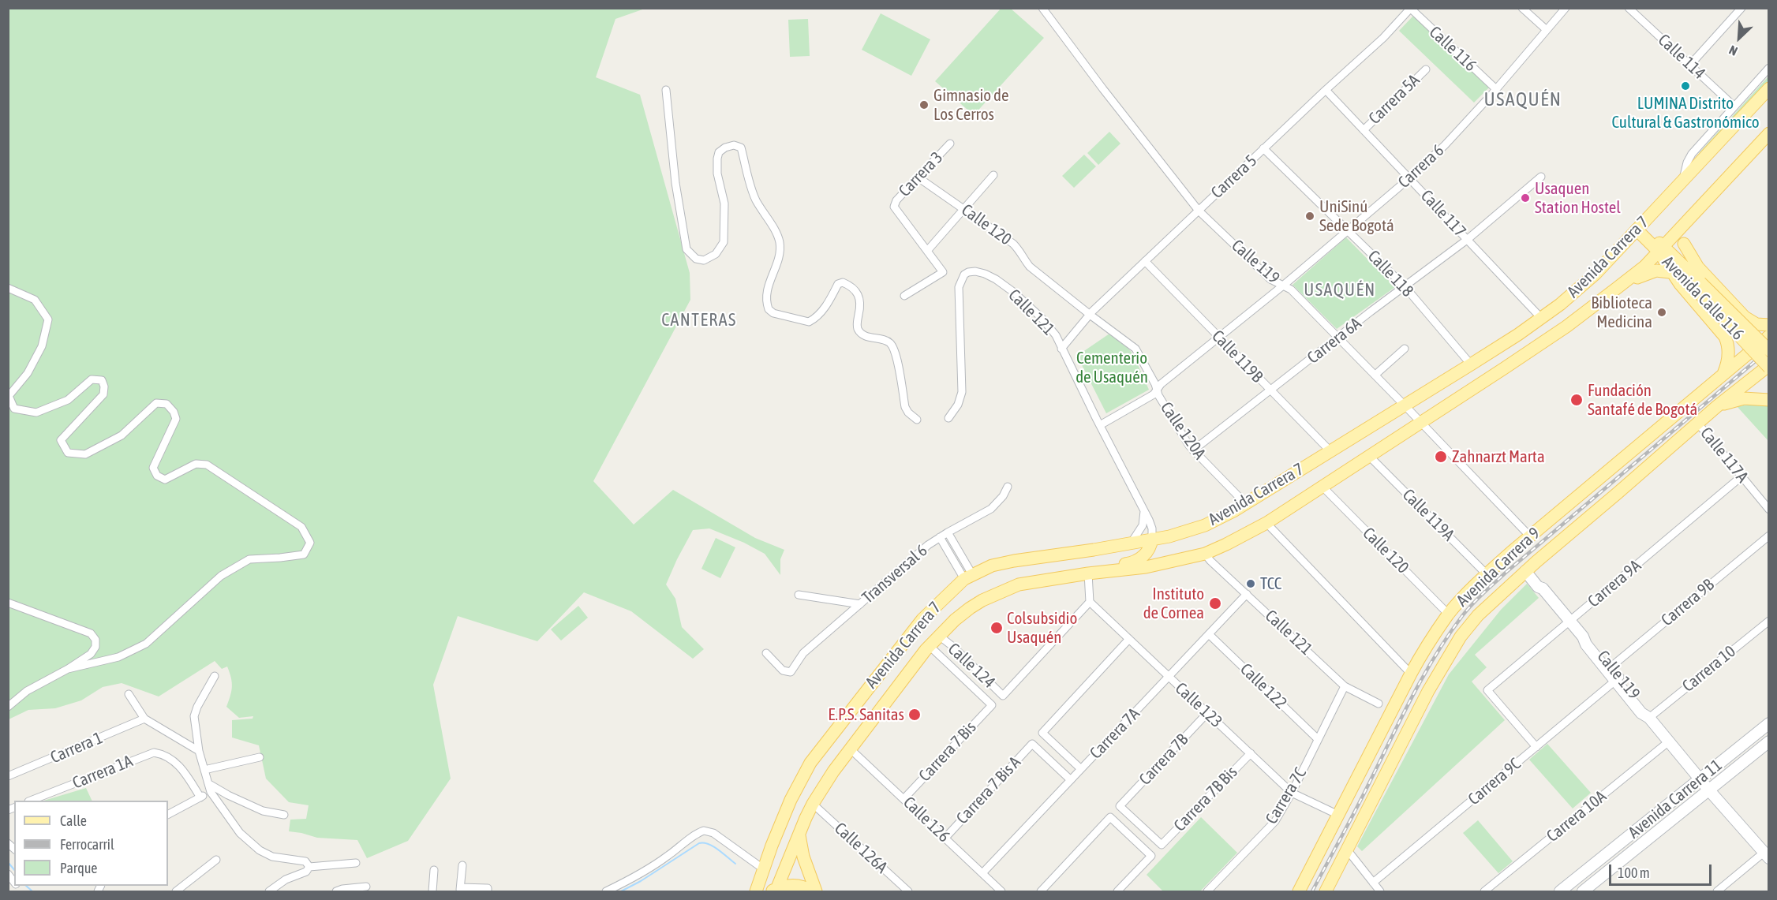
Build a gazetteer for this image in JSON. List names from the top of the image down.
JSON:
{
  "streets": {
    "main road": [
      "Avenida Carrera 7",
      "Calle 119",
      "Avenida Calle 116",
      "Avenida Carrera 9",
      "Avenida Carrera 11"
    ],
    "street": [
      "Calle 116",
      "Calle 114",
      "Carrera 5A",
      "Carrera 6",
      "Carrera 3",
      "Carrera 5",
      "Calle 117",
      "Calle 120",
      "Calle 118",
      "Calle 121",
      "Carrera 6A",
      "Calle 119B",
      "Calle 120A",
      "Calle 117A",
      "Calle 119A",
      "Transversal 6",
      "Carrera 9A",
      "Carrera 9B",
      "Calle 124",
      "Carrera 10",
      "Calle 122",
      "Calle 123",
      "Carrera 7A",
      "Carrera 1",
      "Carrera 7 Bis",
      "Carrera 7B",
      "Carrera 1A",
      "Carrera 9C",
      "Carrera 7 Bis A",
      "Carrera 7C",
      "Carrera 7B Bis",
      "Carrera 10A",
      "Calle 126",
      "Calle 126A"
    ]
  },
  "crossings": [
    ["Calle 116", "Carrera 6"],
    ["Calle 116", "Carrera 5"],
    ["Carrera 5A", "Calle 117"],
    ["Carrera 6", "Calle 117"],
    ["Carrera 6", "Calle 119"],
    ["Carrera 6", "Calle 118"],
    ["Carrera 6", "Calle 121"],
    ["Carrera 6", "Calle 119B"],
    ["Carrera 6", "Calle 120A"],
    ["Carrera 3", "Calle 120"],
    ["Carrera 5", "Calle 117"],
    ["Carrera 5", "Calle 120"],
    ["Carrera 5", "Calle 119"],
    ["Carrera 5", "Calle 118"],
    ["Carrera 5", "Calle 121"],
    ["Carrera 5", "Calle 119B"],
    ["Carrera 5", "Calle 120A"],
    ["Calle 117", "Avenida Carrera 7"],
    ["Calle 117", "Carrera 6A"],
    ["Calle 120", "Avenida Carrera 7"],
    ["Calle 120", "Calle 120A"],
    ["Calle 120", "Avenida Carrera 9"],
    ["Avenida Carrera 7", "Calle 119"],
    ["Avenida Carrera 7", "Calle 118"],
    ["Avenida Carrera 7", "Avenida Calle 116"],
    ["Avenida Carrera 7", "Calle 121"],
    ["Avenida Carrera 7", "Calle 119B"],
    ["Avenida Carrera 7", "Calle 120A"],
    ["Avenida Carrera 7", "Calle 119A"],
    ["Avenida Carrera 7", "Calle 124"],
    ["Avenida Carrera 7", "Calle 126"],
    ["Avenida Carrera 7", "Calle 126A"],
    ["Calle 119", "Carrera 6A"],
    ["Calle 119", "Avenida Carrera 9"],
    ["Calle 119", "Carrera 9A"],
    ["Calle 119", "Carrera 9B"],
    ["Calle 119", "Carrera 10"],
    ["Calle 119", "Carrera 9C"],
    ["Calle 119", "Avenida Carrera 11"],
    ["Calle 119", "Carrera 10A"],
    ["Calle 118", "Carrera 6A"],
    ["Avenida Calle 116", "Avenida Carrera 9"],
    ["Calle 121", "Carrera 7A"],
    ["Calle 121", "Carrera 7C"],
    ["Carrera 6A", "Calle 119B"],
    ["Carrera 6A", "Calle 120A"],
    ["Calle 117A", "Avenida Carrera 9"],
    ["Calle 117A", "Carrera 9A"],
    ["Calle 119A", "Avenida Carrera 9"],
    ["Avenida Carrera 9", "Calle 123"],
    ["Carrera 9A", "Carrera 9C"],
    ["Calle 124", "Calle 123"],
    ["Calle 124", "Carrera 7 Bis"],
    ["Calle 122", "Carrera 7A"],
    ["Calle 122", "Carrera 7C"],
    ["Calle 123", "Carrera 7A"],
    ["Calle 123", "Carrera 7B"],
    ["Calle 123", "Carrera 7C"],
    ["Calle 123", "Carrera 7B Bis"],
    ["Carrera 7A", "Carrera 7 Bis A"],
    ["Carrera 7A", "Calle 126"],
    ["Carrera 7 Bis", "Calle 126"],
    ["Carrera 7B", "Carrera 7B Bis"],
    ["Carrera 7 Bis A", "Calle 126"]
  ],
  "districts": ["USAQUÉN", "USAQUÉN", "CANTERAS"],
  "parks": ["Cementerio de Usaquén"],
  "places": [
    "LUMINA Distrito Cultural & Gastronómico",
    "Gimnasio de Los Cerros",
    "Usaquen Station Hostel",
    "UniSinú Sede Bogotá",
    "Biblioteca Medicina",
    "Fundación Santafé de Bogotá",
    "Zahnarzt Marta",
    "TCC",
    "Instituto de Cornea",
    "Colsubsidio Usaquén",
    "E.P.S. Sanitas"
  ],
  "legend": ["Calle", "Ferrocarril", "Parque"],
  "scale_bar": "100 m",
  "north": "bottom left"
}
